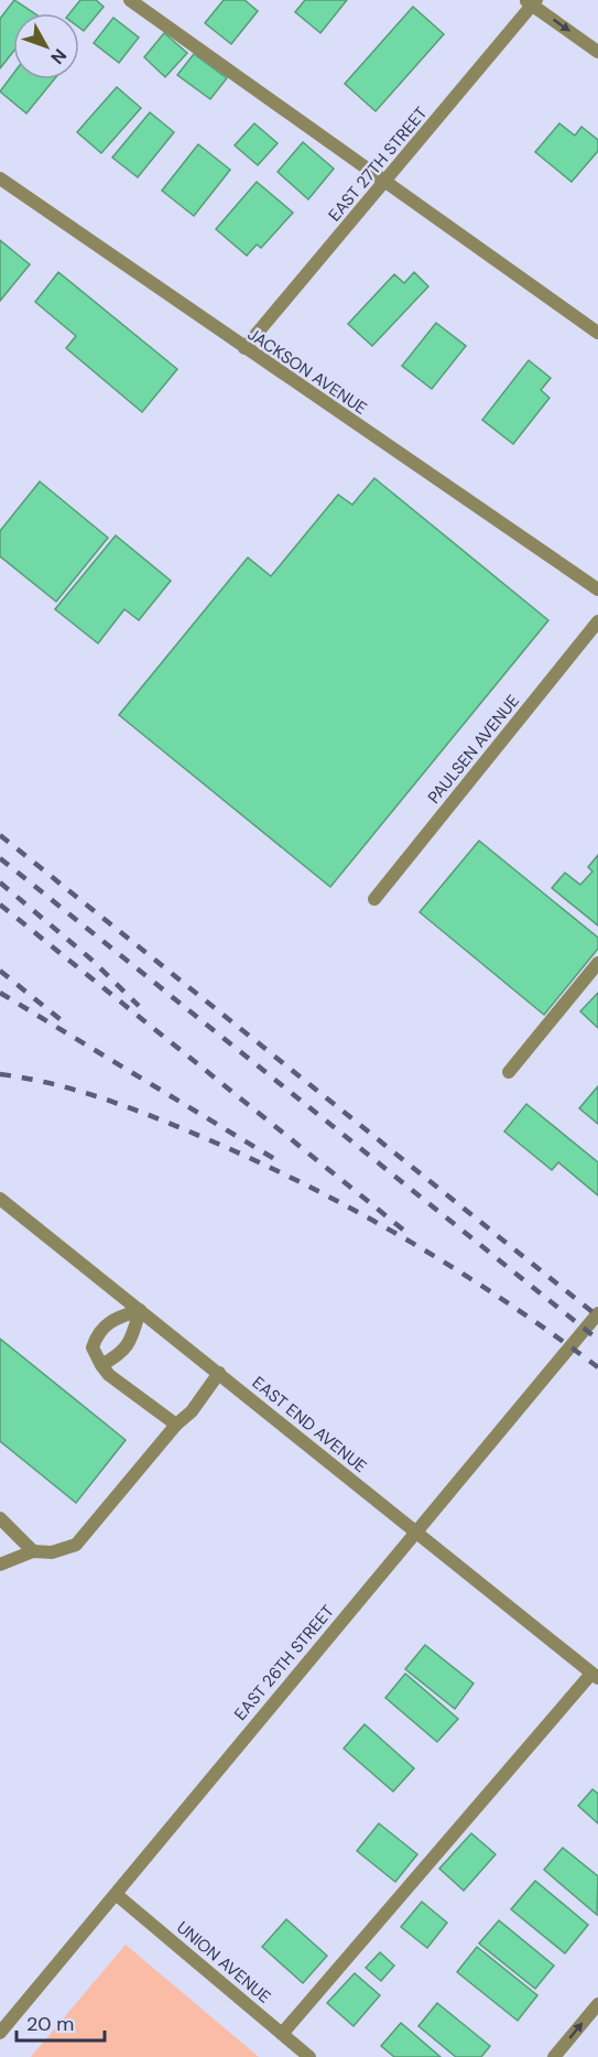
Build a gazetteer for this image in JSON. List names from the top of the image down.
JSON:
{
  "streets": {
    "street": [
      "EAST 27TH STREET",
      "JACKSON AVENUE",
      "PAULSEN AVENUE",
      "EAST END AVENUE",
      "EAST 26TH STREET",
      "UNION AVENUE"
    ]
  },
  "crossings": [
    ["EAST 27TH STREET", "JACKSON AVENUE"],
    ["EAST END AVENUE", "EAST 26TH STREET"],
    ["EAST 26TH STREET", "UNION AVENUE"]
  ],
  "scale_bar": "20 m",
  "north": "bottom right"
}
